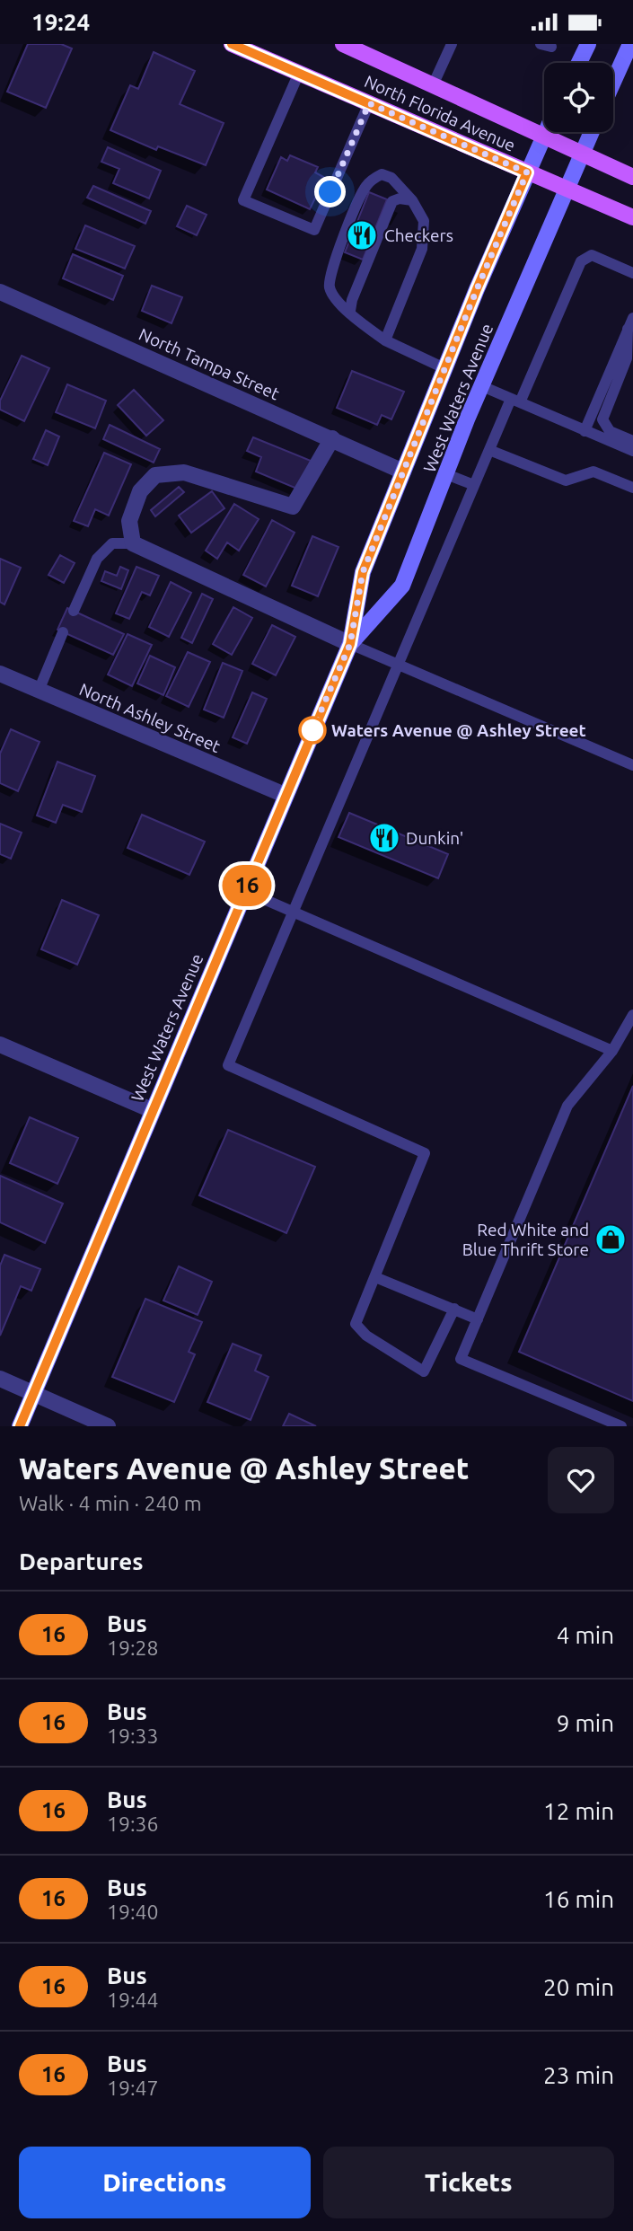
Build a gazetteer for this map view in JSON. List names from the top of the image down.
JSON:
{
  "streets": {
    "main road": ["North Florida Avenue", "West Waters Avenue"],
    "street": ["North Tampa Street", "North Ashley Street"]
  },
  "crossings": [
    ["North Florida Avenue", "West Waters Avenue"],
    ["North Tampa Street", "West Waters Avenue"],
    ["West Waters Avenue", "North Ashley Street"]
  ],
  "places": {
    "restaurant": ["Checkers", "Dunkin'"],
    "other": ["Waters Avenue @ Ashley Street"],
    "shop": ["Red White and Blue Thrift Store"]
  },
  "lines": ["bus line 16"],
  "page": {
    "status": "19:24",
    "on_map": "16",
    "heading": [
      ["Waters Avenue @ Ashley Street", "Walk · 4 min · 240 m"],
      "Departures"
    ],
    "list": [
      {
        "mark": "16",
        "name": "Bus",
        "note": "19:28",
        "value": "4 min"
      },
      {
        "mark": "16",
        "name": "Bus",
        "note": "19:33",
        "value": "9 min"
      },
      {
        "mark": "16",
        "name": "Bus",
        "note": "19:36",
        "value": "12 min"
      },
      {
        "mark": "16",
        "name": "Bus",
        "note": "19:40",
        "value": "16 min"
      },
      {
        "mark": "16",
        "name": "Bus",
        "note": "19:44",
        "value": "20 min"
      },
      {
        "mark": "16",
        "name": "Bus",
        "note": "19:47",
        "value": "23 min"
      }
    ],
    "buttons": ["Directions", "Tickets"]
  }
}
